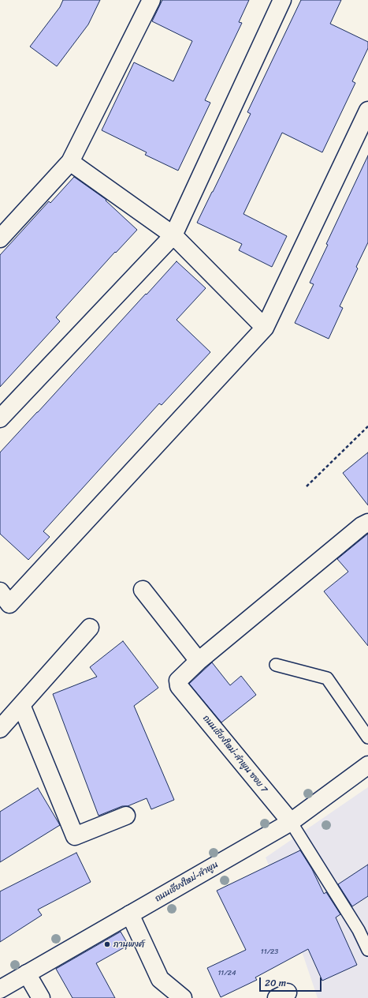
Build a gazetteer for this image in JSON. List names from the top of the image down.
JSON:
{
  "streets": {
    "street": ["ถนนเชียงใหม่-ลำพูน ซอย 7", "ถนนเชียงใหม่-ลำพูน"]
  },
  "crossings": [
    ["ถนนเชียงใหม่-ลำพูน ซอย 7", "ถนนเชียงใหม่-ลำพูน"]
  ],
  "places": ["ภานุพงศ์"],
  "house_numbers": ["11/23", "11/24"],
  "scale_bar": "20 m"
}
